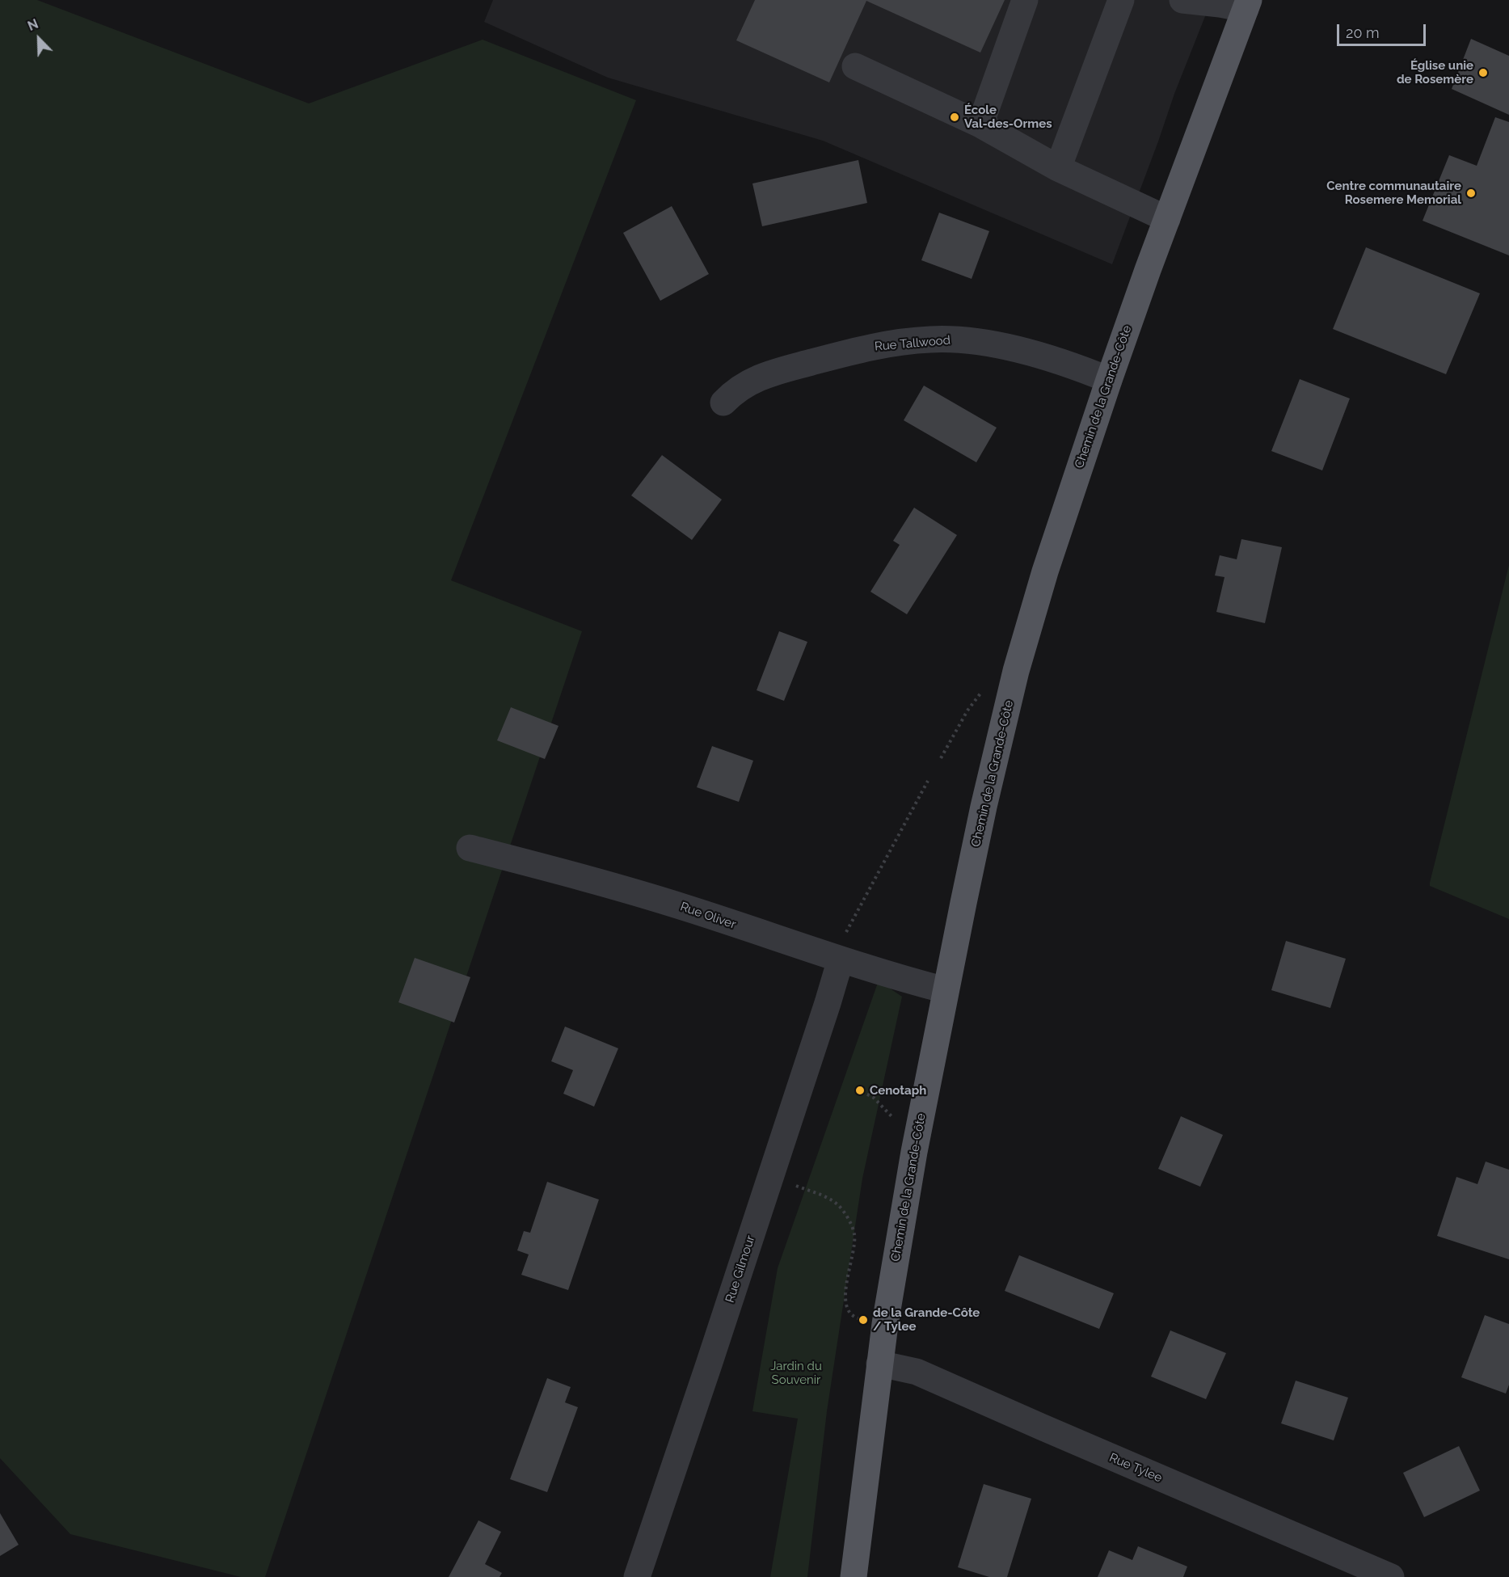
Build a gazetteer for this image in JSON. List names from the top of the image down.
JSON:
{
  "streets": {
    "main road": ["Chemin de la Grande-Côte"],
    "street": [
      "Rue Tallwood",
      "Rue Oliver",
      "Rue Gilmour",
      "Rue Tylee"
    ]
  },
  "crossings": [
    ["Rue Tallwood", "Chemin de la Grande-Côte"],
    ["Chemin de la Grande-Côte", "Rue Oliver"],
    ["Chemin de la Grande-Côte", "Rue Tylee"],
    ["Rue Oliver", "Rue Gilmour"]
  ],
  "parks": ["Jardin du Souvenir"],
  "places": [
    "Église unie de Rosemère",
    "École Val-des-Ormes",
    "Centre communautaire Rosemere Memorial",
    "Cenotaph",
    "de la Grande-Côte / Tylee"
  ],
  "scale_bar": "20 m",
  "north": "top left"
}
